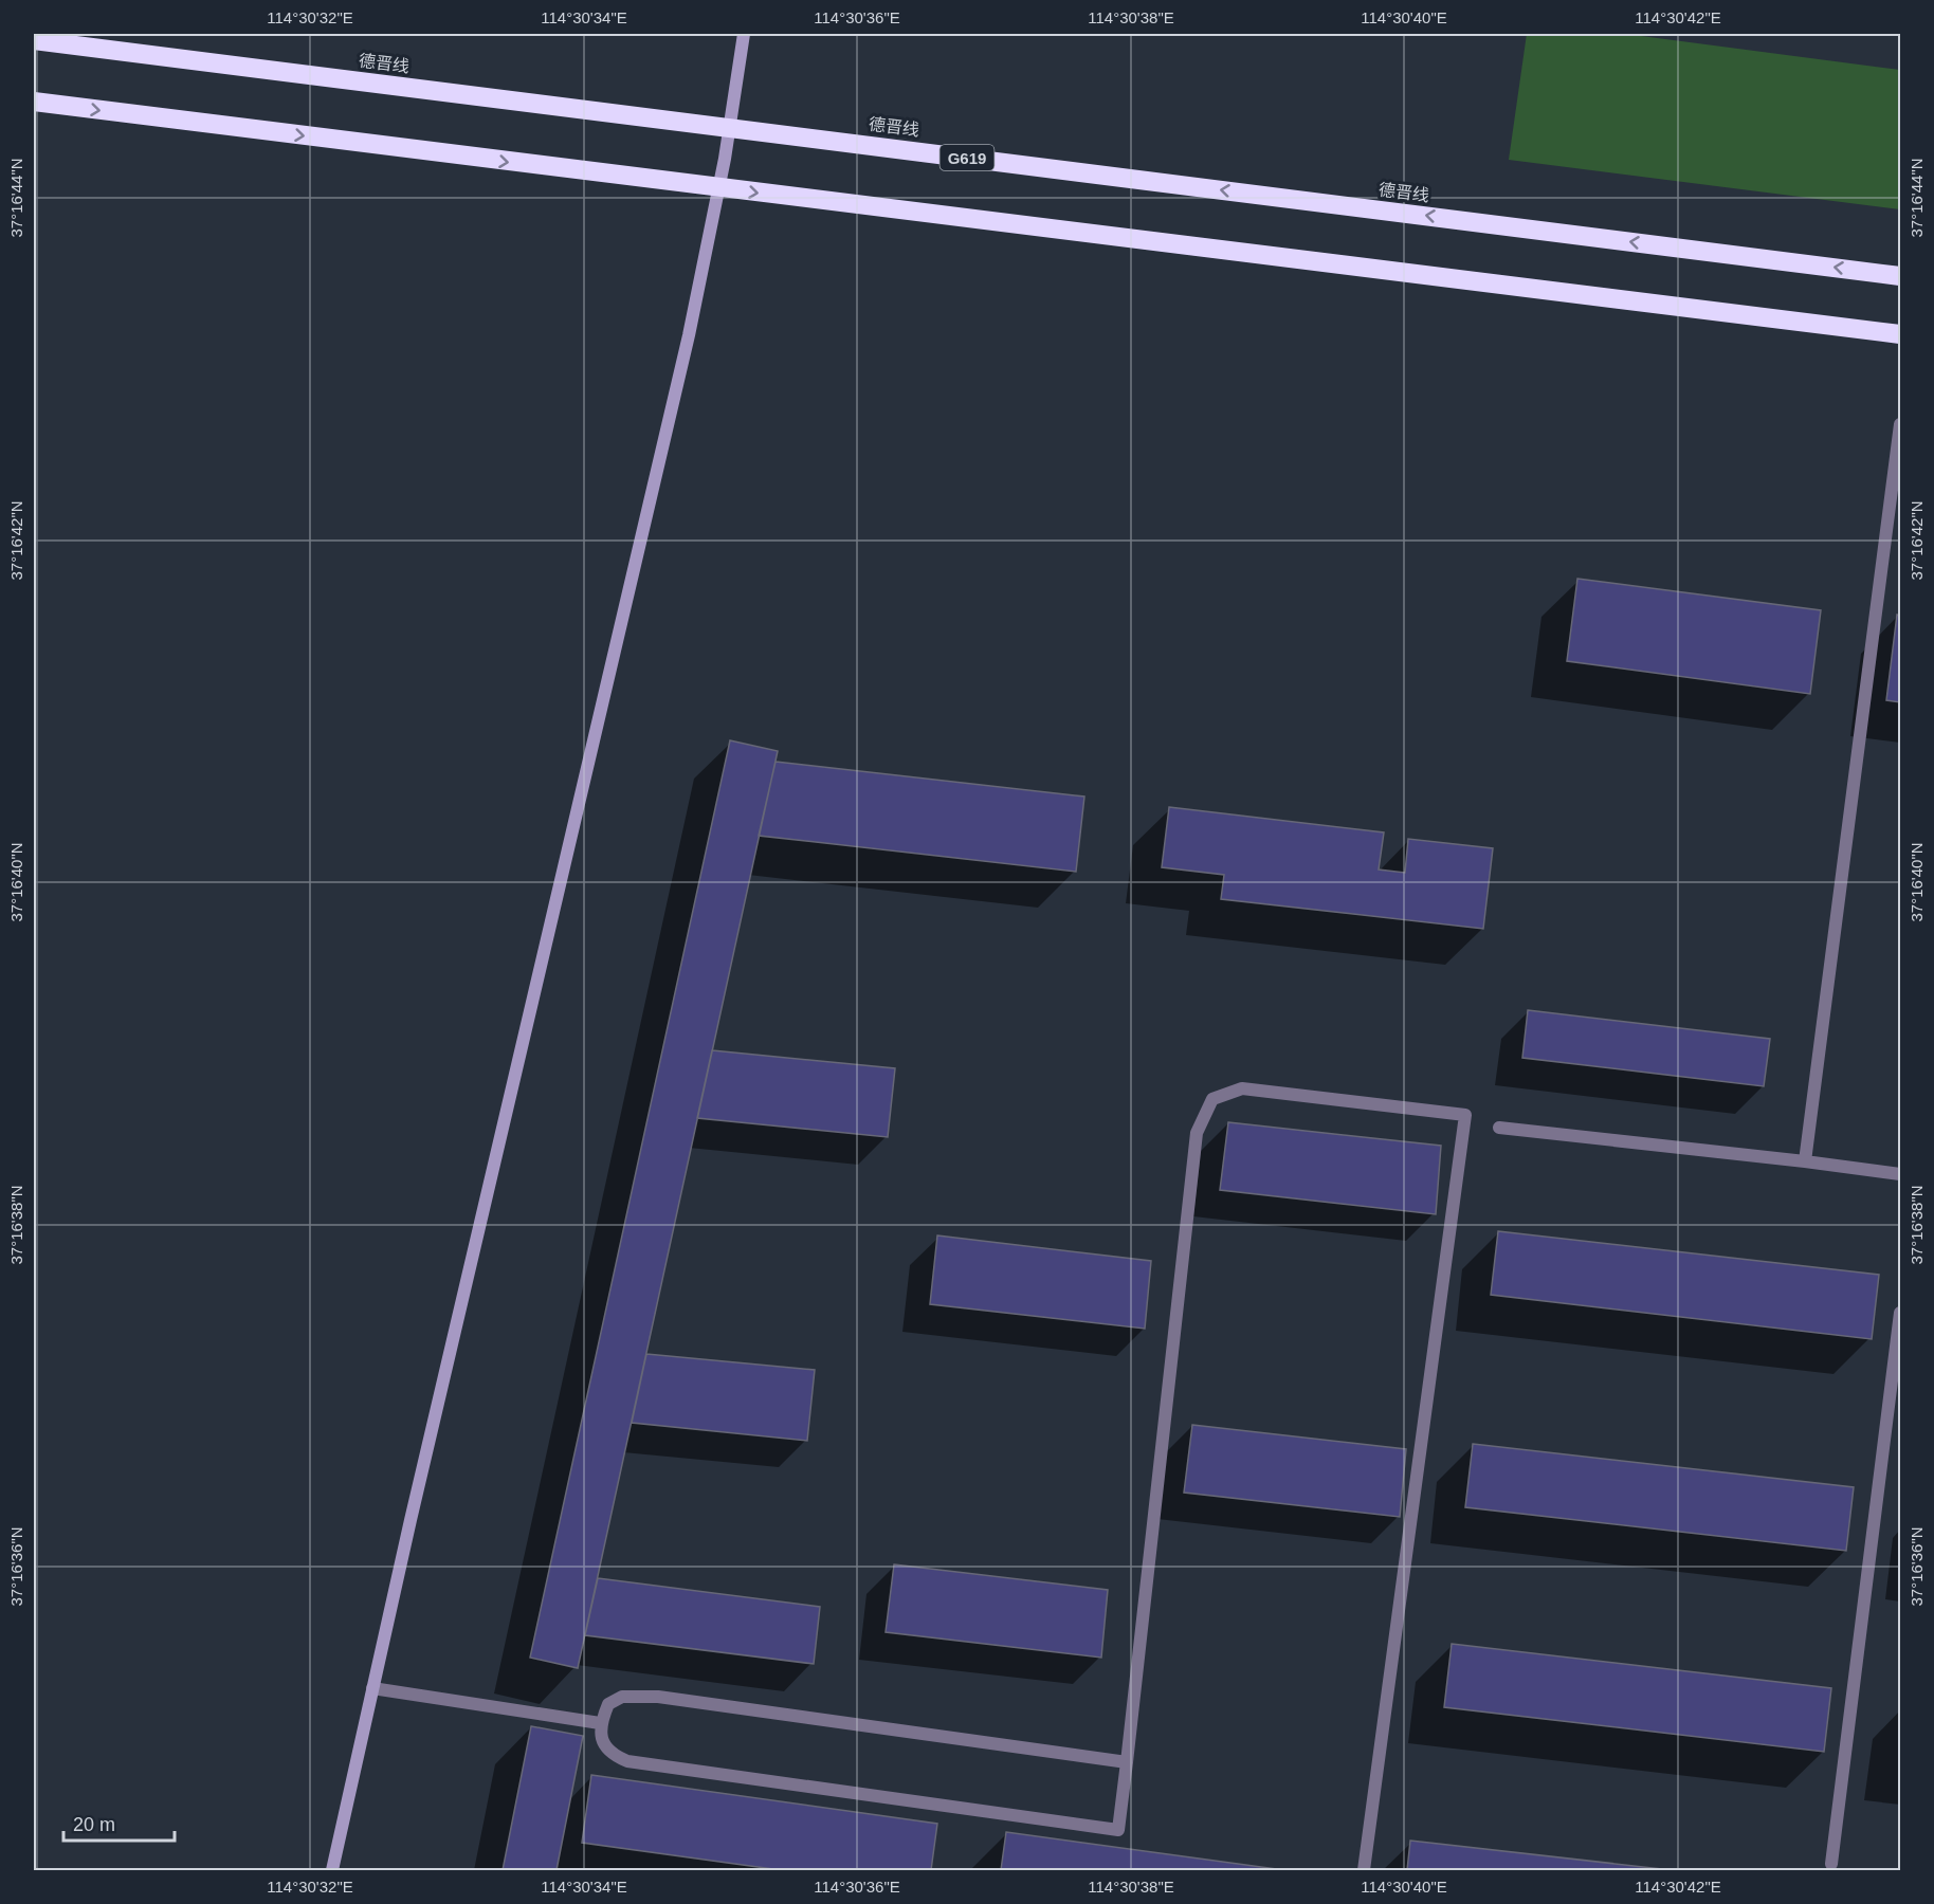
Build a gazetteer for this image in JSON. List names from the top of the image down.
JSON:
{
  "streets": {
    "highway": ["德晋线", "G619"]
  },
  "scale_bar": "20 m",
  "coordinates": [
    "114°30'32\"E",
    "114°30'34\"E",
    "114°30'36\"E",
    "114°30'38\"E",
    "114°30'40\"E",
    "114°30'42\"E",
    "37°16'44\"N",
    "37°16'42\"N",
    "37°16'40\"N",
    "37°16'38\"N",
    "37°16'36\"N"
  ]
}
